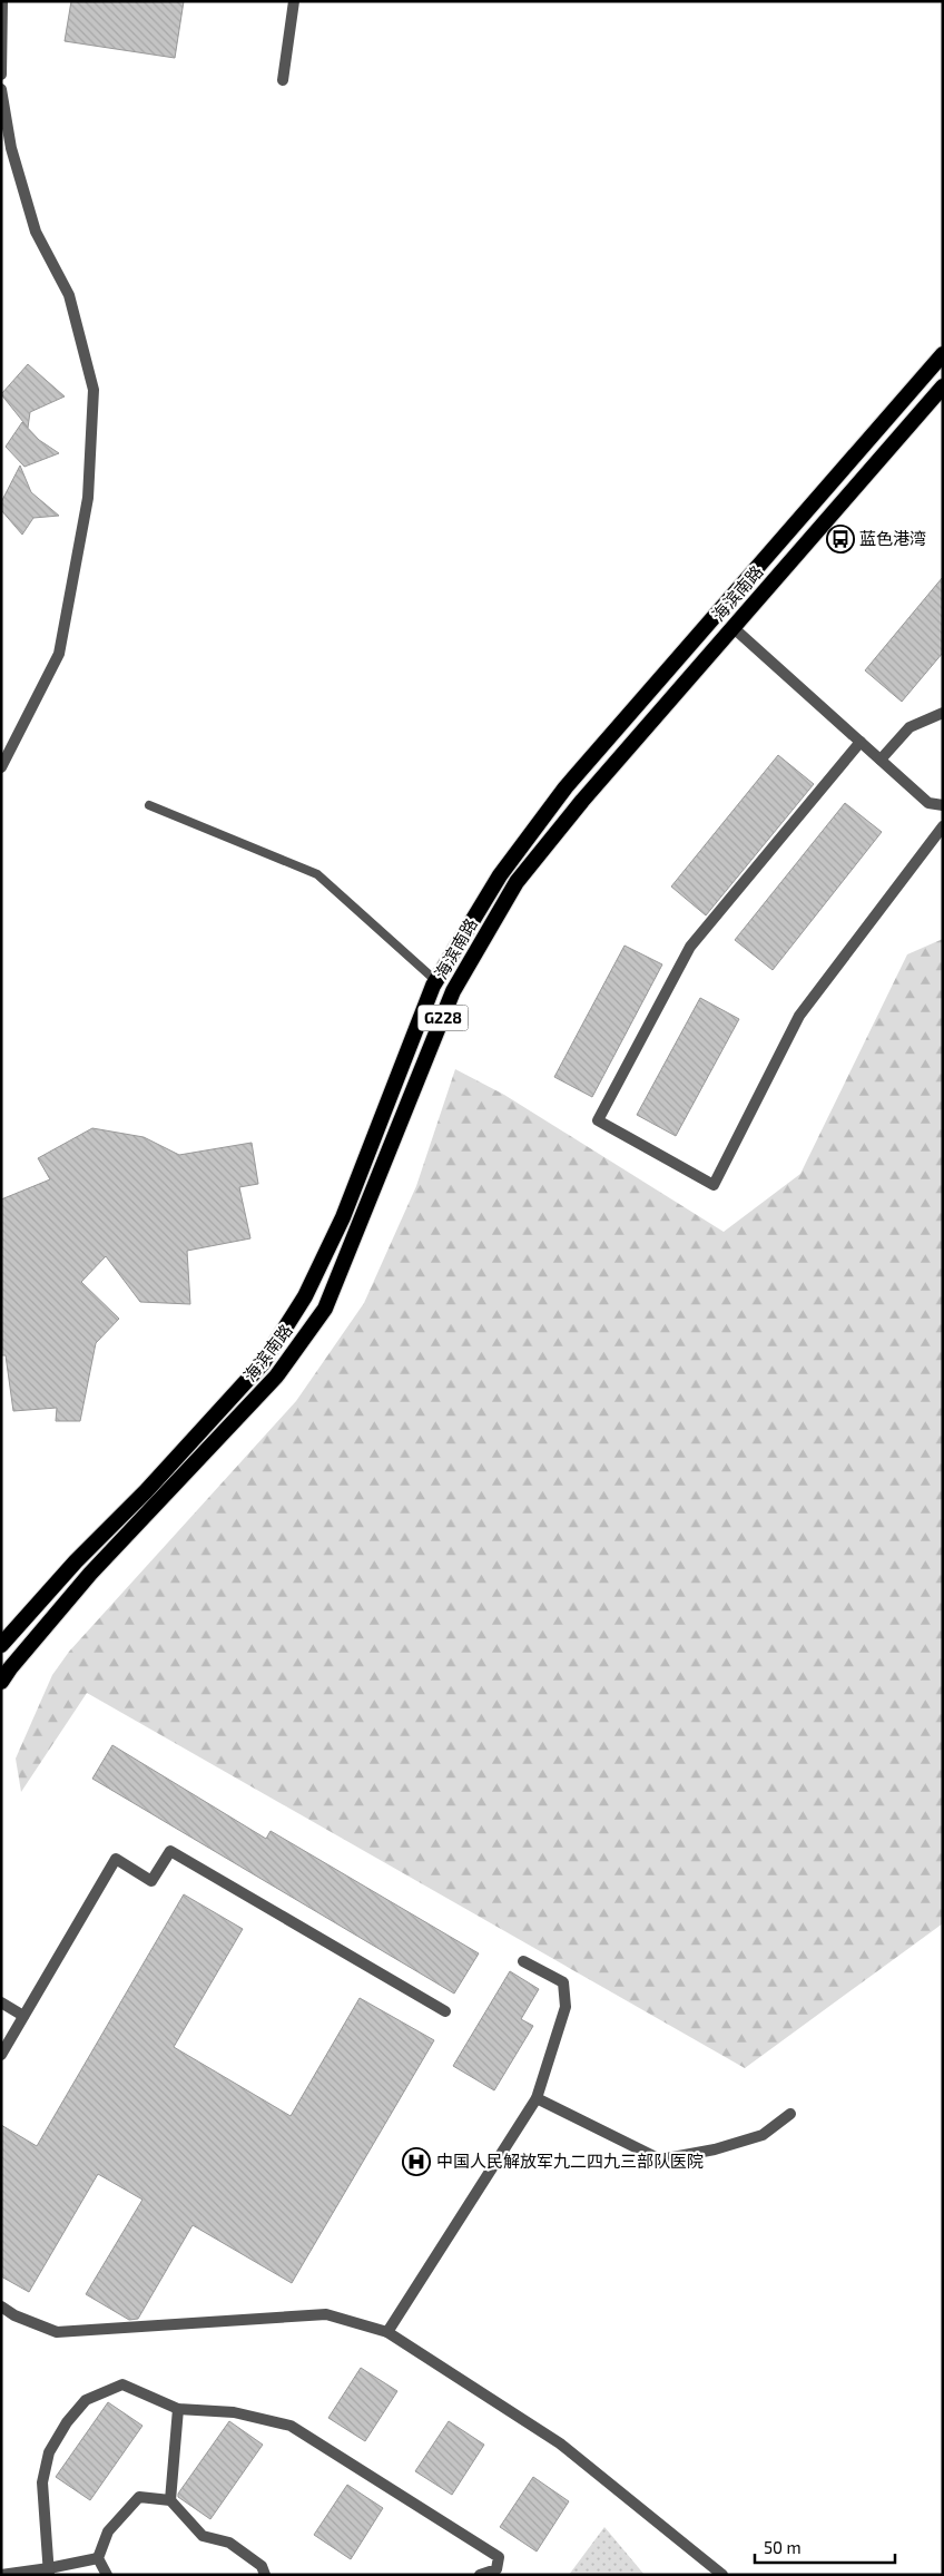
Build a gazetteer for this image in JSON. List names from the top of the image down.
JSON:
{
  "streets": {
    "highway": ["海滨南路", "G228"]
  },
  "places": {
    "bus stop": ["蓝色港湾"],
    "hospital": ["中国人民解放军九二四九三部队医院"]
  },
  "scale_bar": "50 m"
}
